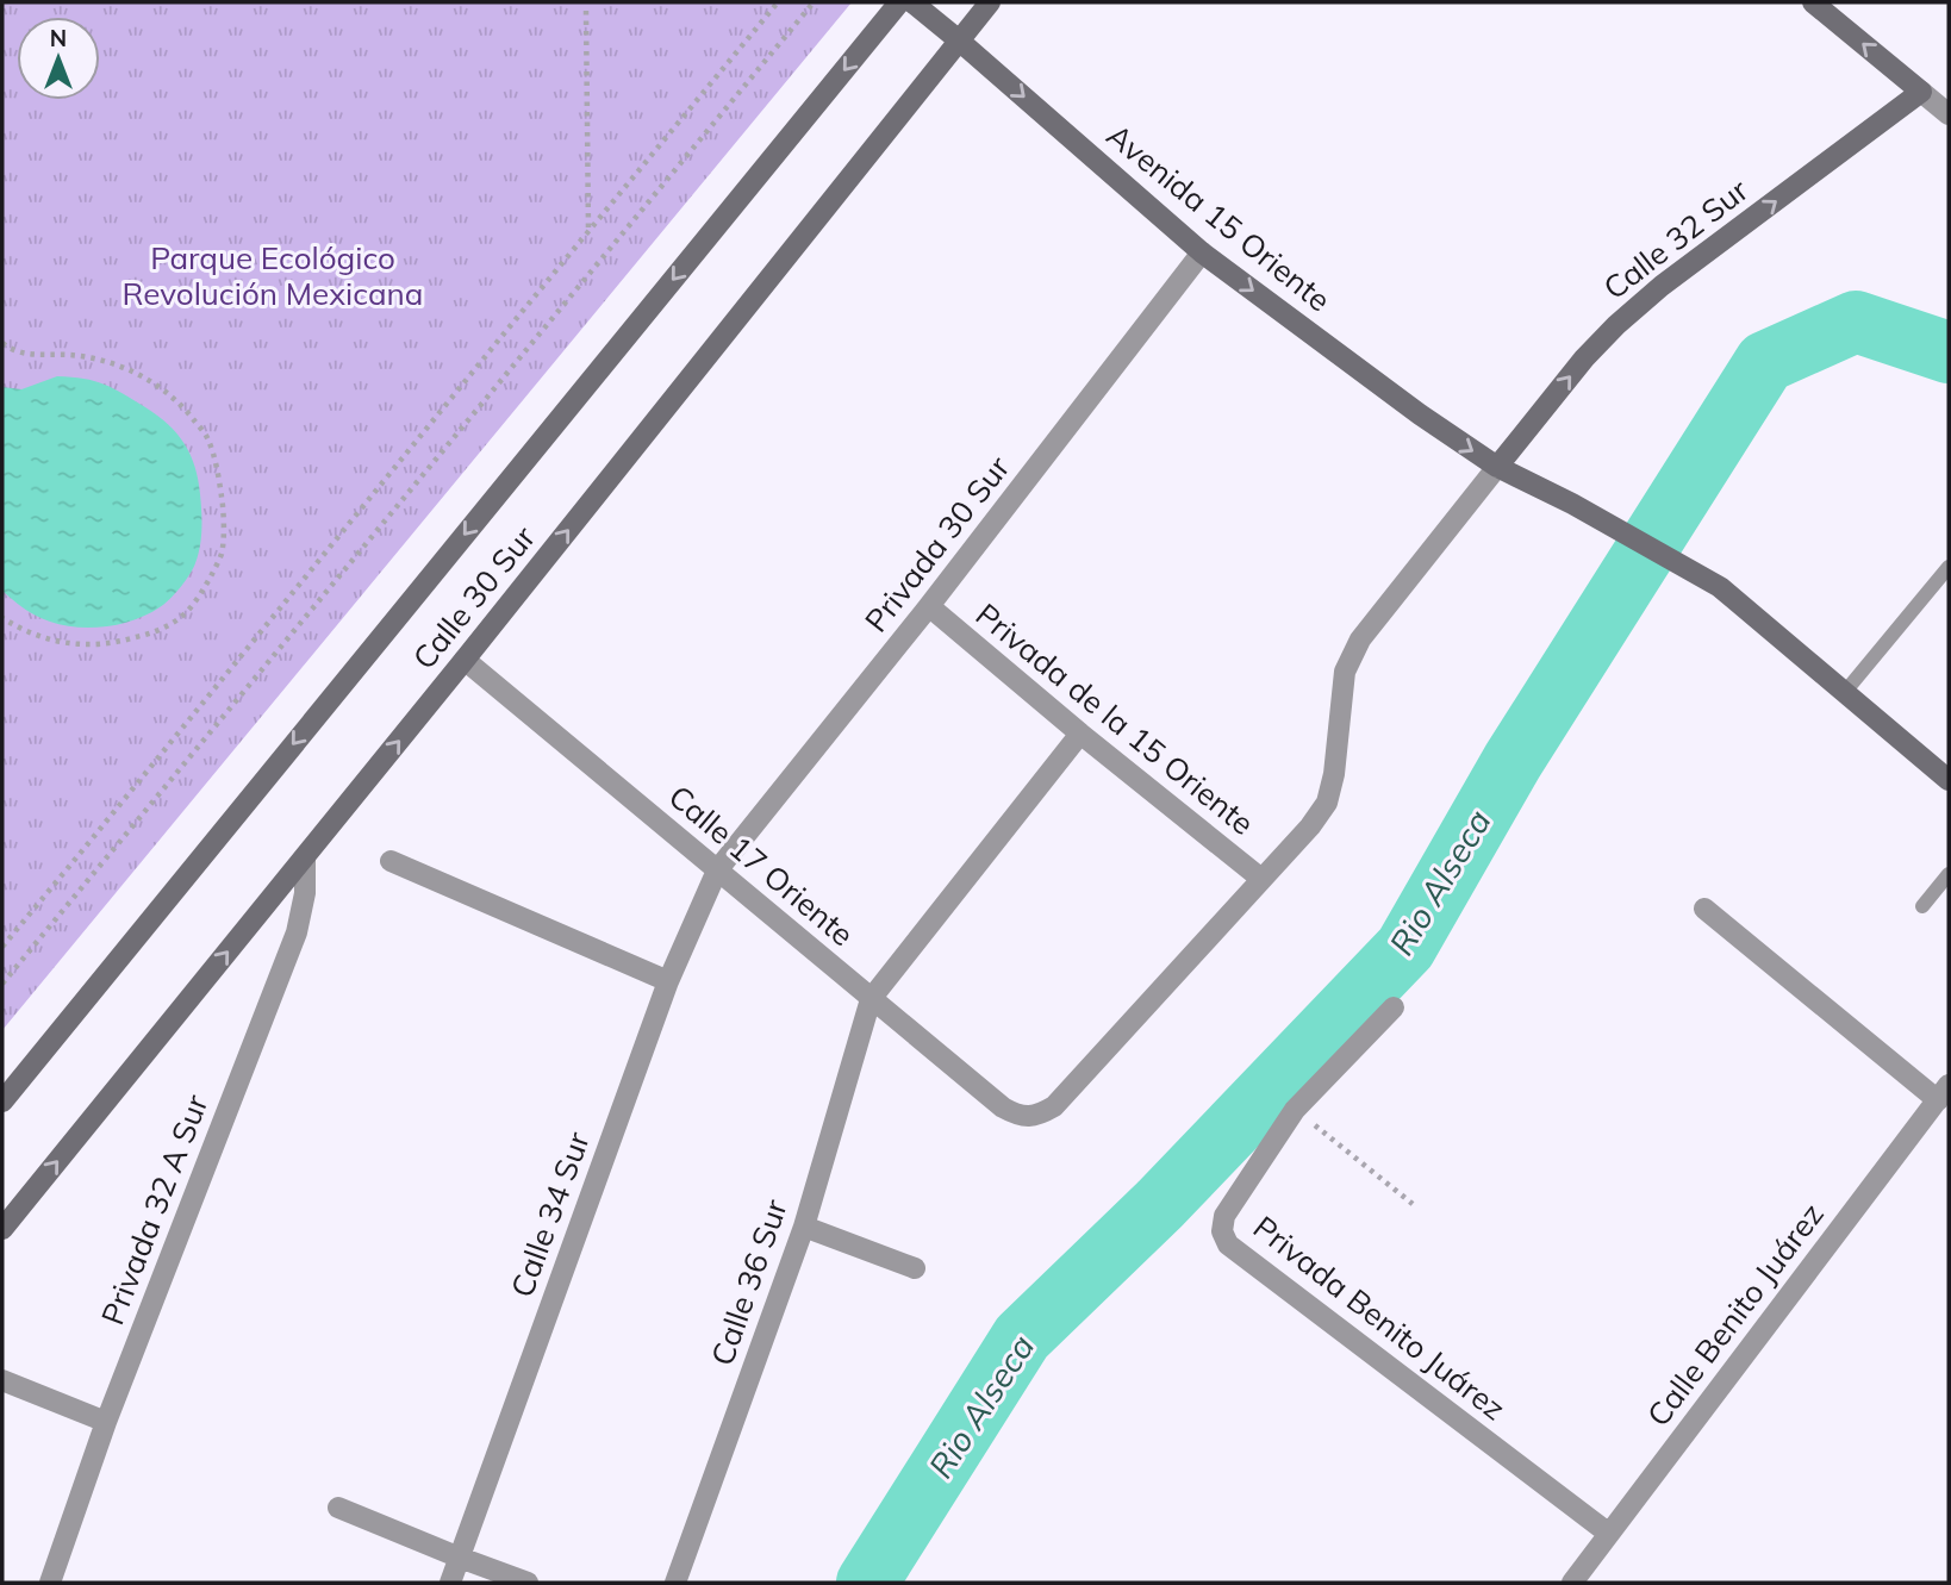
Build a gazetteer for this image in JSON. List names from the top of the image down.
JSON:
{
  "streets": {
    "main road": ["Avenida 15 Oriente", "Calle 32 Sur", "Calle 30 Sur"],
    "street": [
      "Privada 30 Sur",
      "Privada de la 15 Oriente",
      "Calle 17 Oriente",
      "Privada 32 A Sur",
      "Calle 34 Sur",
      "Calle 36 Sur",
      "Calle Benito Juárez",
      "Privada Benito Juárez"
    ]
  },
  "crossings": [
    ["Avenida 15 Oriente", "Calle 32 Sur"],
    ["Avenida 15 Oriente", "Privada 30 Sur"],
    ["Avenida 15 Oriente", "Calle 30 Sur"],
    ["Privada 30 Sur", "Privada de la 15 Oriente"],
    ["Privada 30 Sur", "Calle 17 Oriente"],
    ["Privada 30 Sur", "Calle 34 Sur"],
    ["Calle 30 Sur", "Calle 17 Oriente"],
    ["Calle 30 Sur", "Privada 32 A Sur"],
    ["Privada de la 15 Oriente", "Calle 17 Oriente"],
    ["Calle 17 Oriente", "Calle 34 Sur"],
    ["Calle 17 Oriente", "Calle 36 Sur"],
    ["Calle Benito Juárez", "Privada Benito Juárez"]
  ],
  "one_way": ["Avenida 15 Oriente", "Calle 32 Sur"],
  "water": ["Rio Alseca"],
  "parks": ["Parque Ecológico Revolución Mexicana"],
  "north": "top"
}
